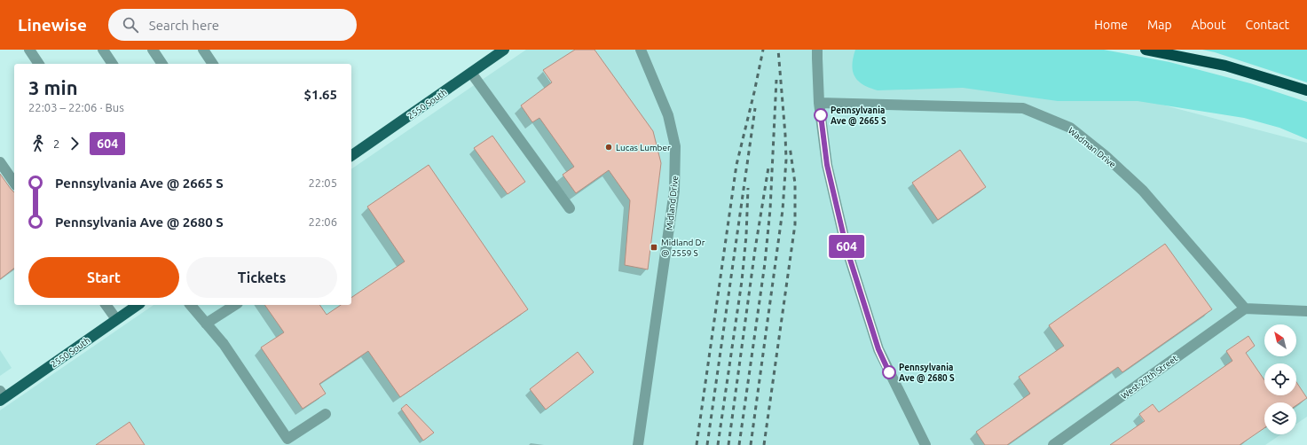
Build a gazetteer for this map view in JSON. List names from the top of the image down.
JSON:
{
  "streets": {
    "main road": ["2550 South"],
    "street": ["Wadman Drive", "Midland Drive", "West 27th Street"]
  },
  "crossings": [
    ["Wadman Drive", "West 27th Street"]
  ],
  "places": {
    "other": ["Pennsylvania Ave @ 2665 S", "Lucas Lumber", "Pennsylvania Ave @ 2680 S"],
    "transit": ["Midland Dr @ 2559 S"]
  },
  "lines": ["bus line 604"],
  "north": "top left",
  "page": {
    "header": "Linewise",
    "search": "Search here",
    "nav": [
      "Home",
      "Map",
      "About",
      "Contact"
    ],
    "on_map": "604",
    "heading": ["3 min", "22:03 – 22:06 · Bus", "$1.65"],
    "legs": ["2", "604"],
    "list": [
      {
        "name": "Pennsylvania Ave @ 2665 S",
        "value": "22:05"
      },
      {
        "name": "Pennsylvania Ave @ 2680 S",
        "value": "22:06"
      }
    ],
    "buttons": ["Start", "Tickets"]
  }
}
